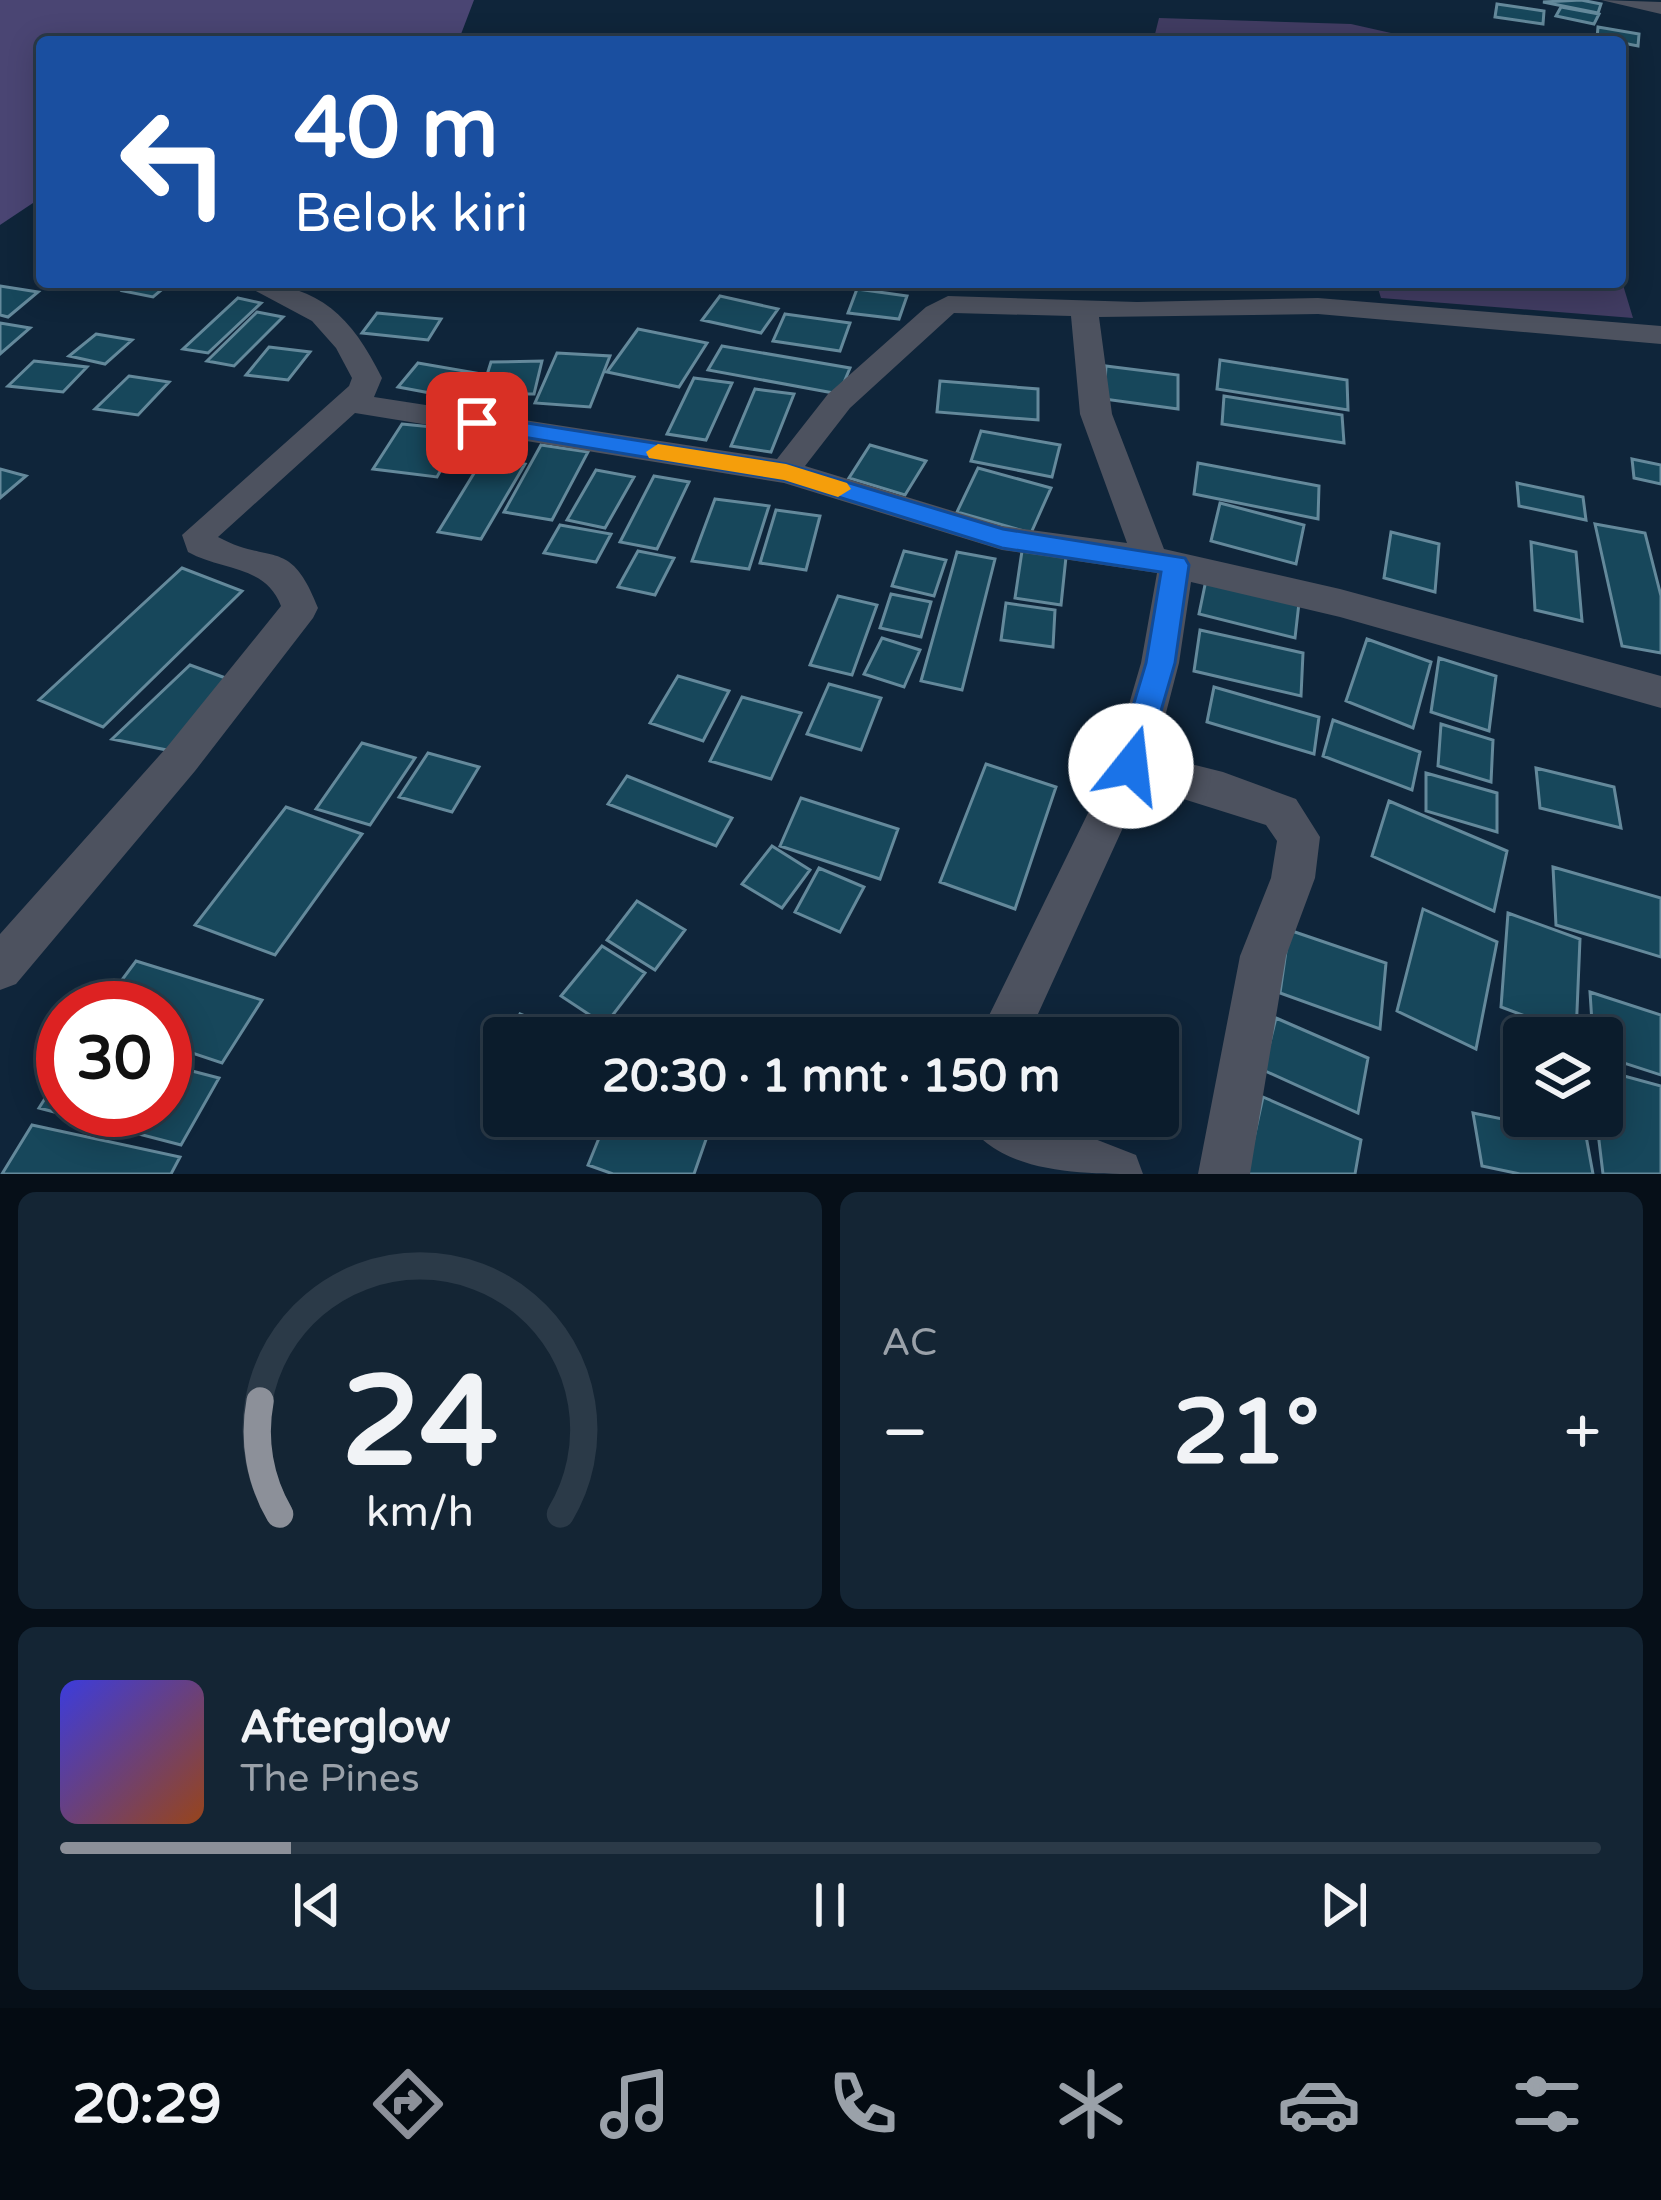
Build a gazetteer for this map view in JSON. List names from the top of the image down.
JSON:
{
  "page": {
    "turn": ["40 m", "Belok kiri"],
    "limit": "30",
    "trip": "20:30 · 1 mnt · 150 m",
    "tile": "AC",
    "heat": ["−", "21°", "+"],
    "song": ["Afterglow", "The Pines"],
    "tabs": "20:29",
    "gauge": ["24", "km/h"]
  }
}
